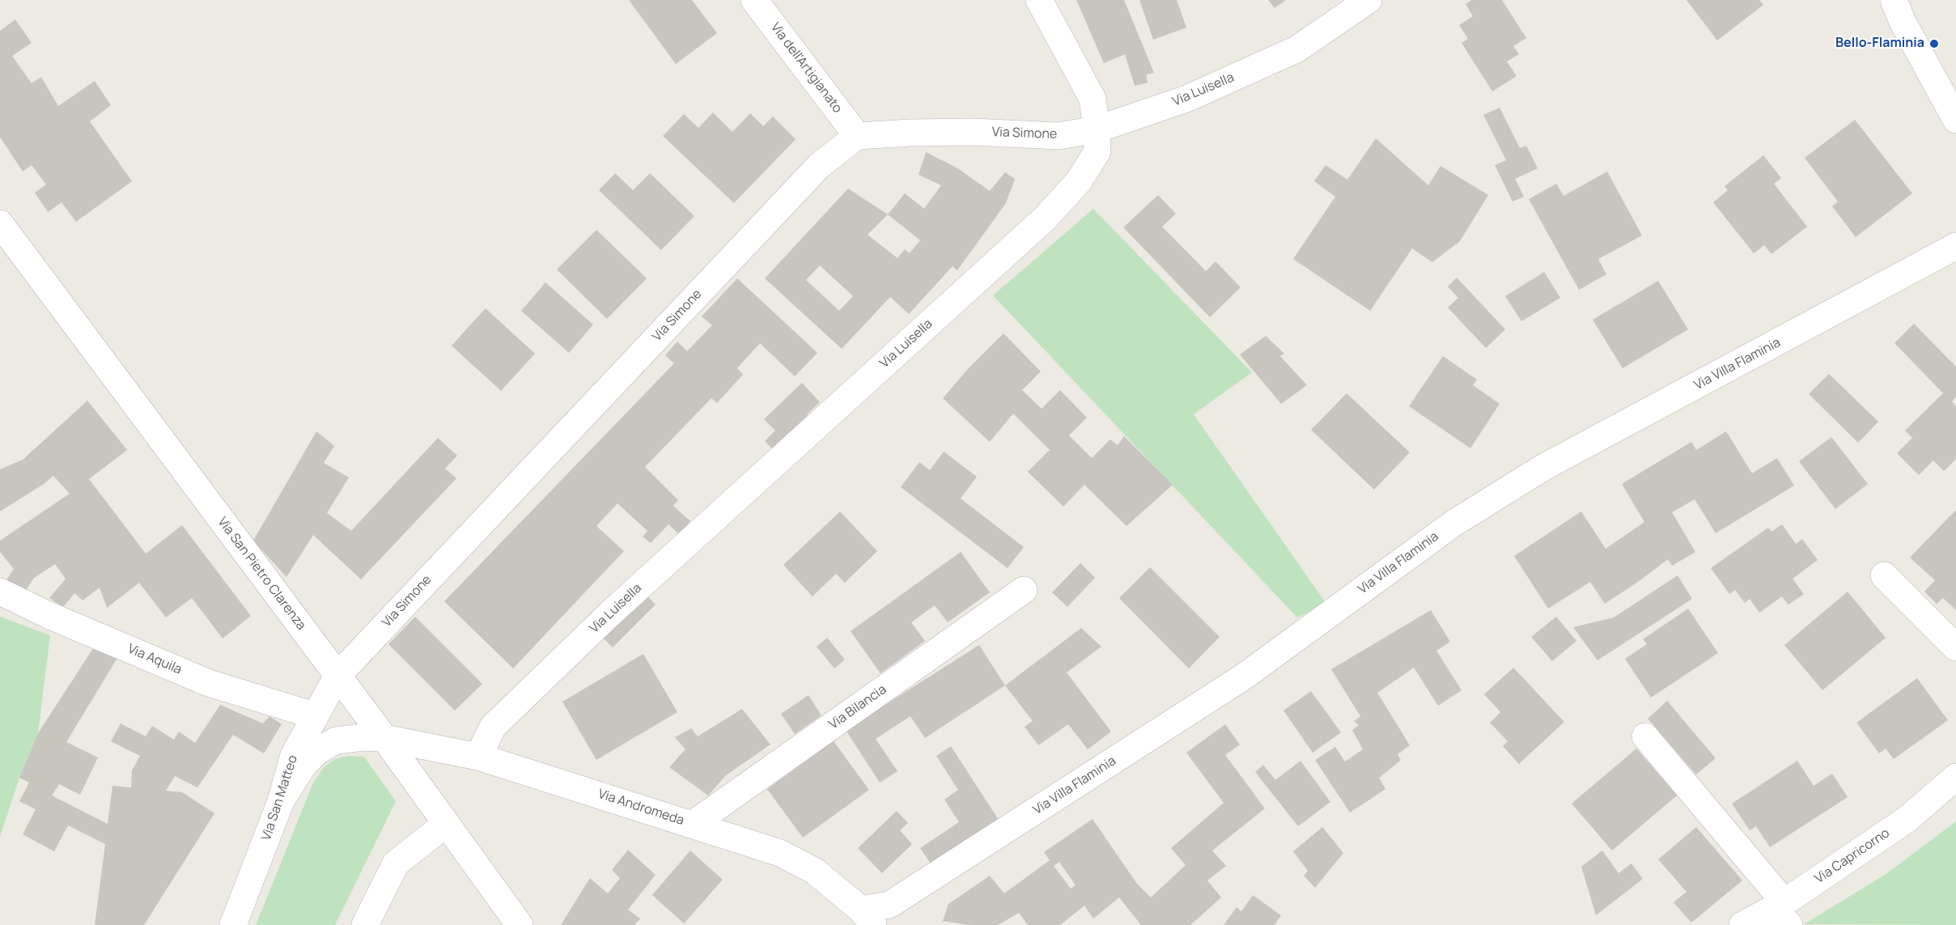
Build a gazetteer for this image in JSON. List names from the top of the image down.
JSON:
{
  "streets": {
    "street": [
      "Via dell'Artigianato",
      "Via Luisella",
      "Via Simone",
      "Via Villa Flaminia",
      "Via San Pietro Clarenza",
      "Via Aquila",
      "Via Bilancia",
      "Via San Matteo",
      "Via Andromeda",
      "Via Capricorno"
    ]
  },
  "crossings": [
    ["Via dell'Artigianato", "Via Simone"],
    ["Via Luisella", "Via Simone"],
    ["Via Luisella", "Via Andromeda"],
    ["Via Simone", "Via San Pietro Clarenza"],
    ["Via Simone", "Via San Matteo"],
    ["Via Villa Flaminia", "Via Andromeda"],
    ["Via San Pietro Clarenza", "Via San Matteo"],
    ["Via San Pietro Clarenza", "Via Andromeda"],
    ["Via Aquila", "Via San Matteo"],
    ["Via Bilancia", "Via Andromeda"],
    ["Via San Matteo", "Via Andromeda"]
  ],
  "places": ["Bello-Flaminia"]
}
